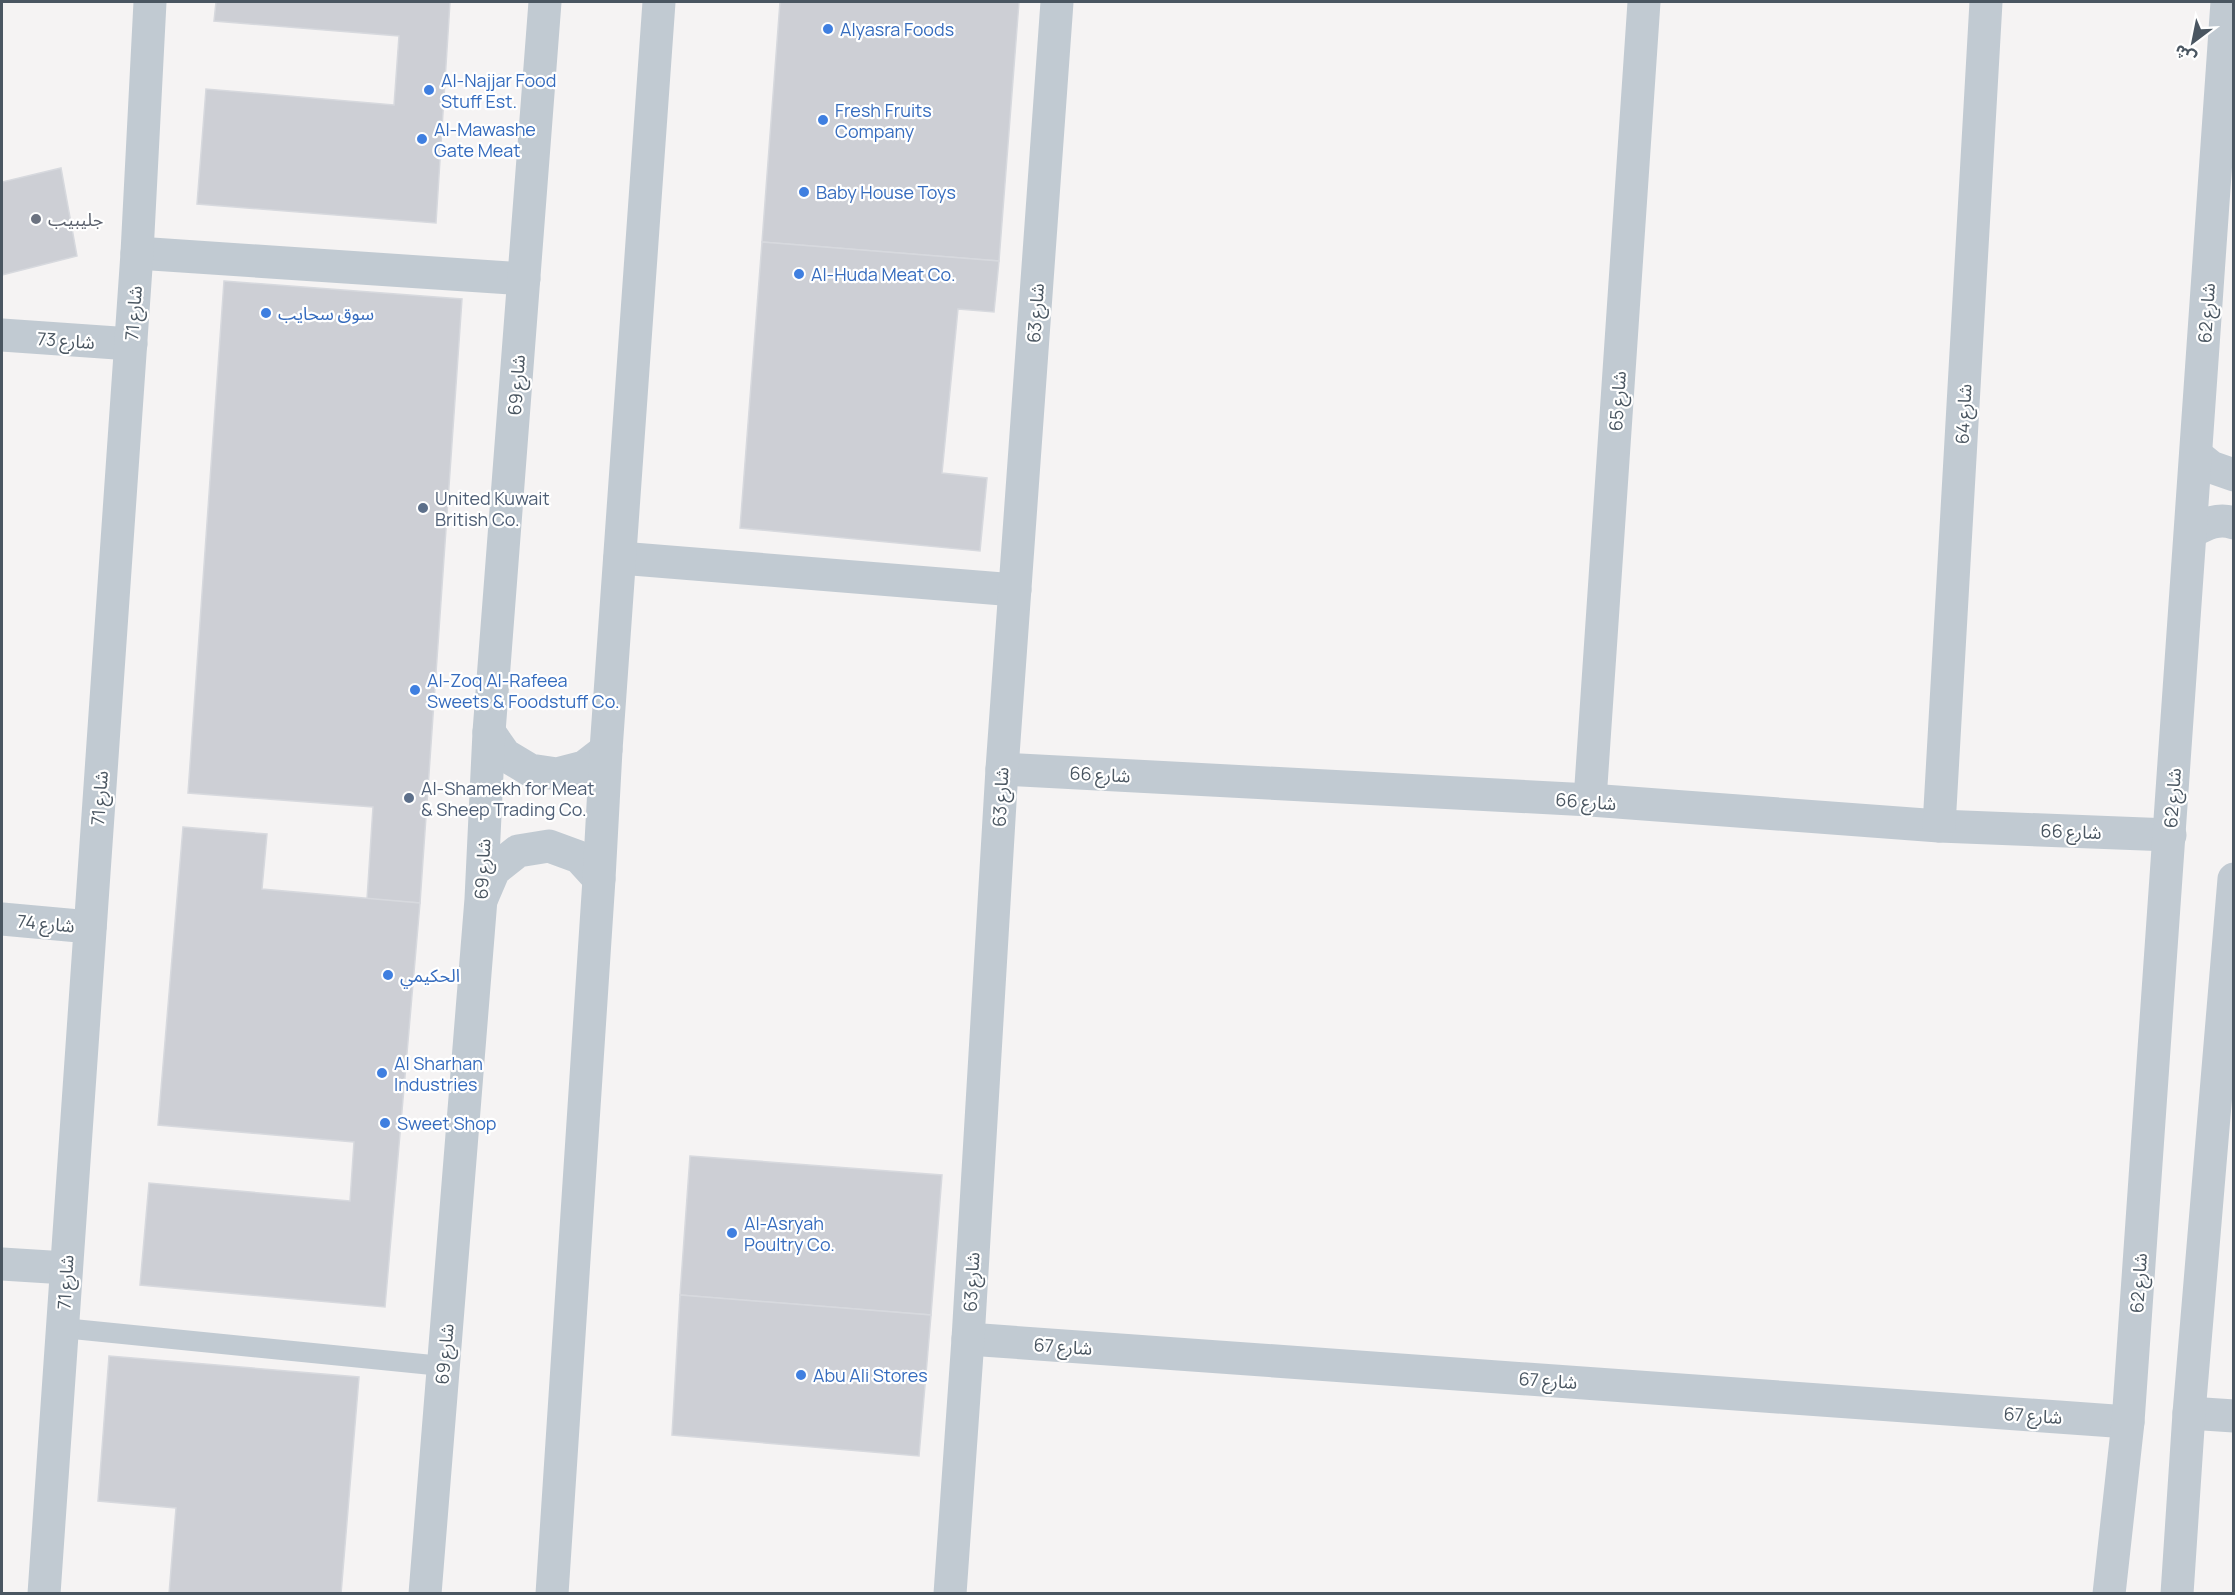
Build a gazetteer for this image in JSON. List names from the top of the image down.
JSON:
{
  "streets": {
    "street": [
      "شارع 71",
      "شارع 63",
      "شارع 62",
      "شارع 73",
      "شارع 69",
      "شارع 65",
      "شارع 64",
      "شارع 66",
      "شارع 74",
      "شارع 67"
    ]
  },
  "crossings": [
    ["شارع 71", "شارع 73"],
    ["شارع 71", "شارع 74"],
    ["شارع 63", "شارع 66"],
    ["شارع 63", "شارع 67"],
    ["شارع 62", "شارع 66"],
    ["شارع 62", "شارع 67"],
    ["شارع 65", "شارع 66"],
    ["شارع 64", "شارع 66"]
  ],
  "places": [
    "Alyasra Foods",
    "Al-Najjar Food Stuff Est.",
    "Fresh Fruits Company",
    "Al-Mawashe Gate Meat",
    "Baby House Toys",
    "جليبيب",
    "Al-Huda Meat Co.",
    "سوق سحايب",
    "United Kuwait British Co.",
    "Al-Zoq Al-Rafeea Sweets & Foodstuff Co.",
    "Al-Shamekh for Meat & Sheep Trading Co.",
    "الحكيمي",
    "Al Sharhan Industries",
    "Sweet Shop",
    "Al-Asryah Poultry Co.",
    "Abu Ali Stores"
  ],
  "north": "bottom left"
}
